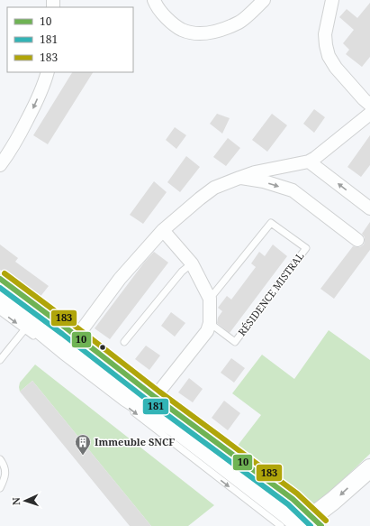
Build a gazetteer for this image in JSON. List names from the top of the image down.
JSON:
{
  "streets": {
    "lane": ["RÉSIDENCE MISTRAL"]
  },
  "places": {
    "building": ["Immeuble SNCF"]
  },
  "lines": ["transit line 183", "transit line 10", "transit line 181"],
  "legend": ["10", "181", "183"],
  "north": "left"
}
